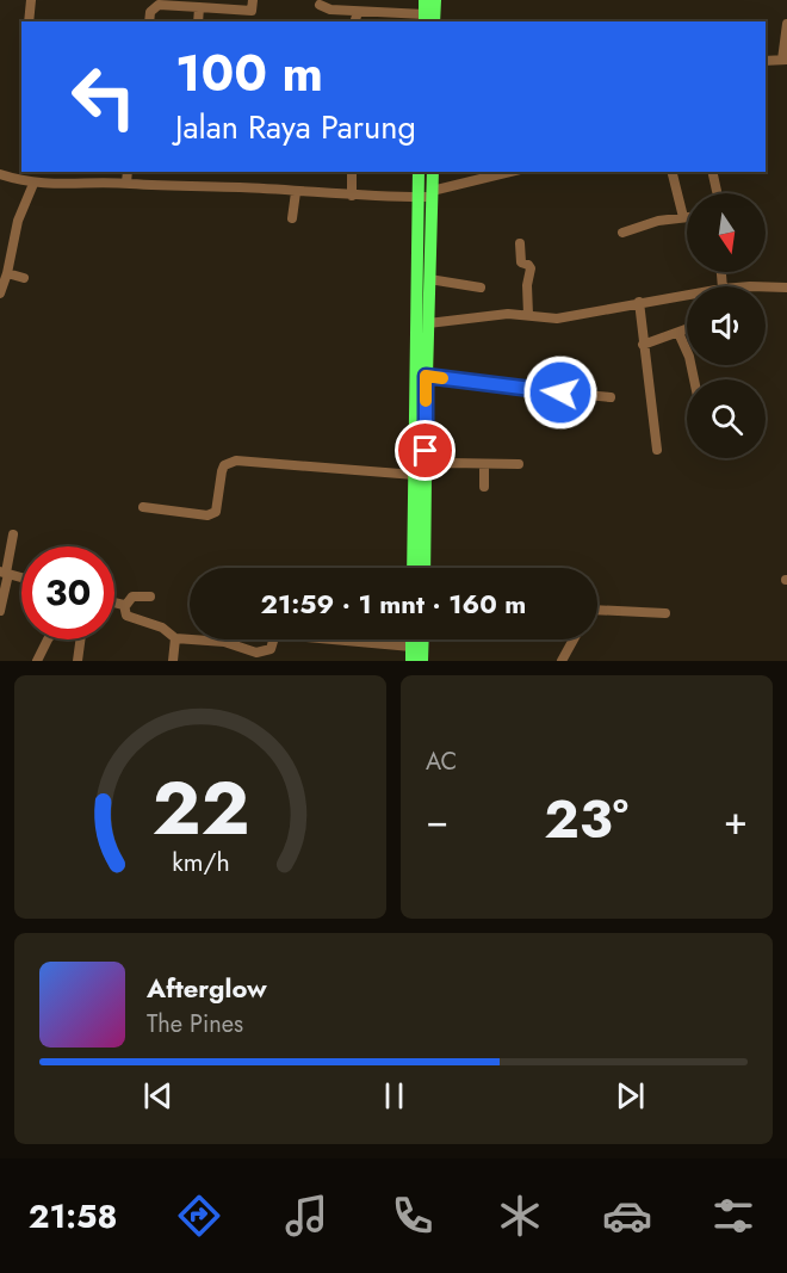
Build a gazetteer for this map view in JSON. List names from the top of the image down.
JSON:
{
  "north": "bottom",
  "page": {
    "turn": ["100 m", "Jalan Raya Parung"],
    "limit": "30",
    "trip": "21:59 · 1 mnt · 160 m",
    "tile": "AC",
    "heat": ["−", "23°", "+"],
    "song": ["Afterglow", "The Pines"],
    "tabs": "21:58",
    "gauge": ["22", "km/h"]
  }
}
